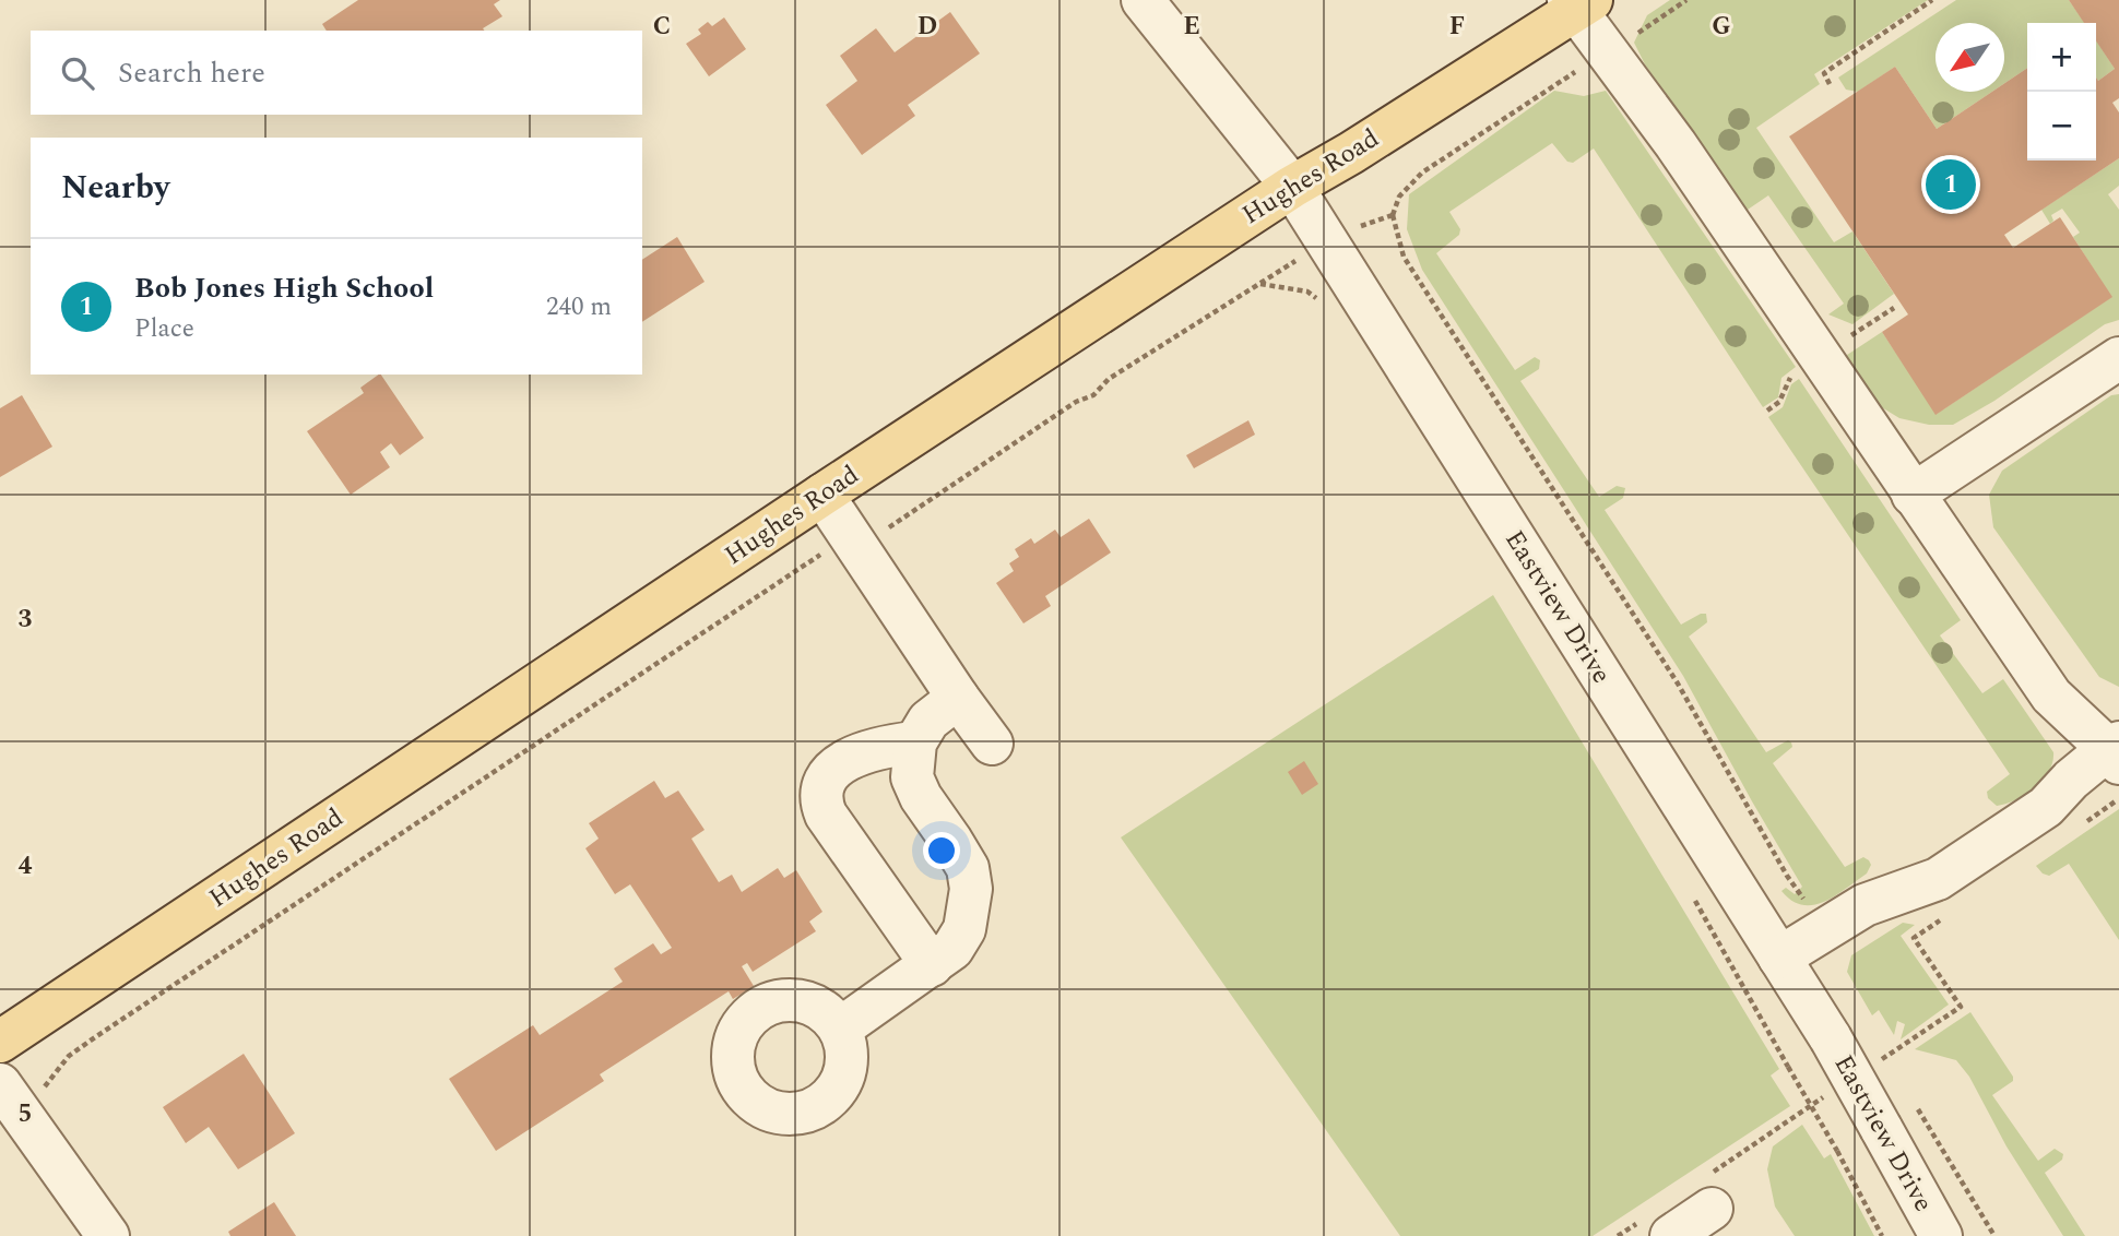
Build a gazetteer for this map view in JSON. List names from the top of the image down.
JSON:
{
  "streets": {
    "main road": ["Hughes Road"],
    "street": ["Eastview Drive"]
  },
  "crossings": [
    ["Hughes Road", "Eastview Drive"]
  ],
  "north": "bottom left",
  "page": {
    "map_buttons": ["+", "−"],
    "search": "Search here",
    "heading": "Nearby",
    "pins": "1",
    "list": [
      {
        "mark": "1",
        "name": "Bob Jones High School",
        "note": "Place",
        "value": "240 m"
      }
    ]
  },
  "grid": {
    "columns": [
      "C",
      "D",
      "E",
      "F",
      "G"
    ],
    "rows": ["3", "4", "5"]
  }
}
